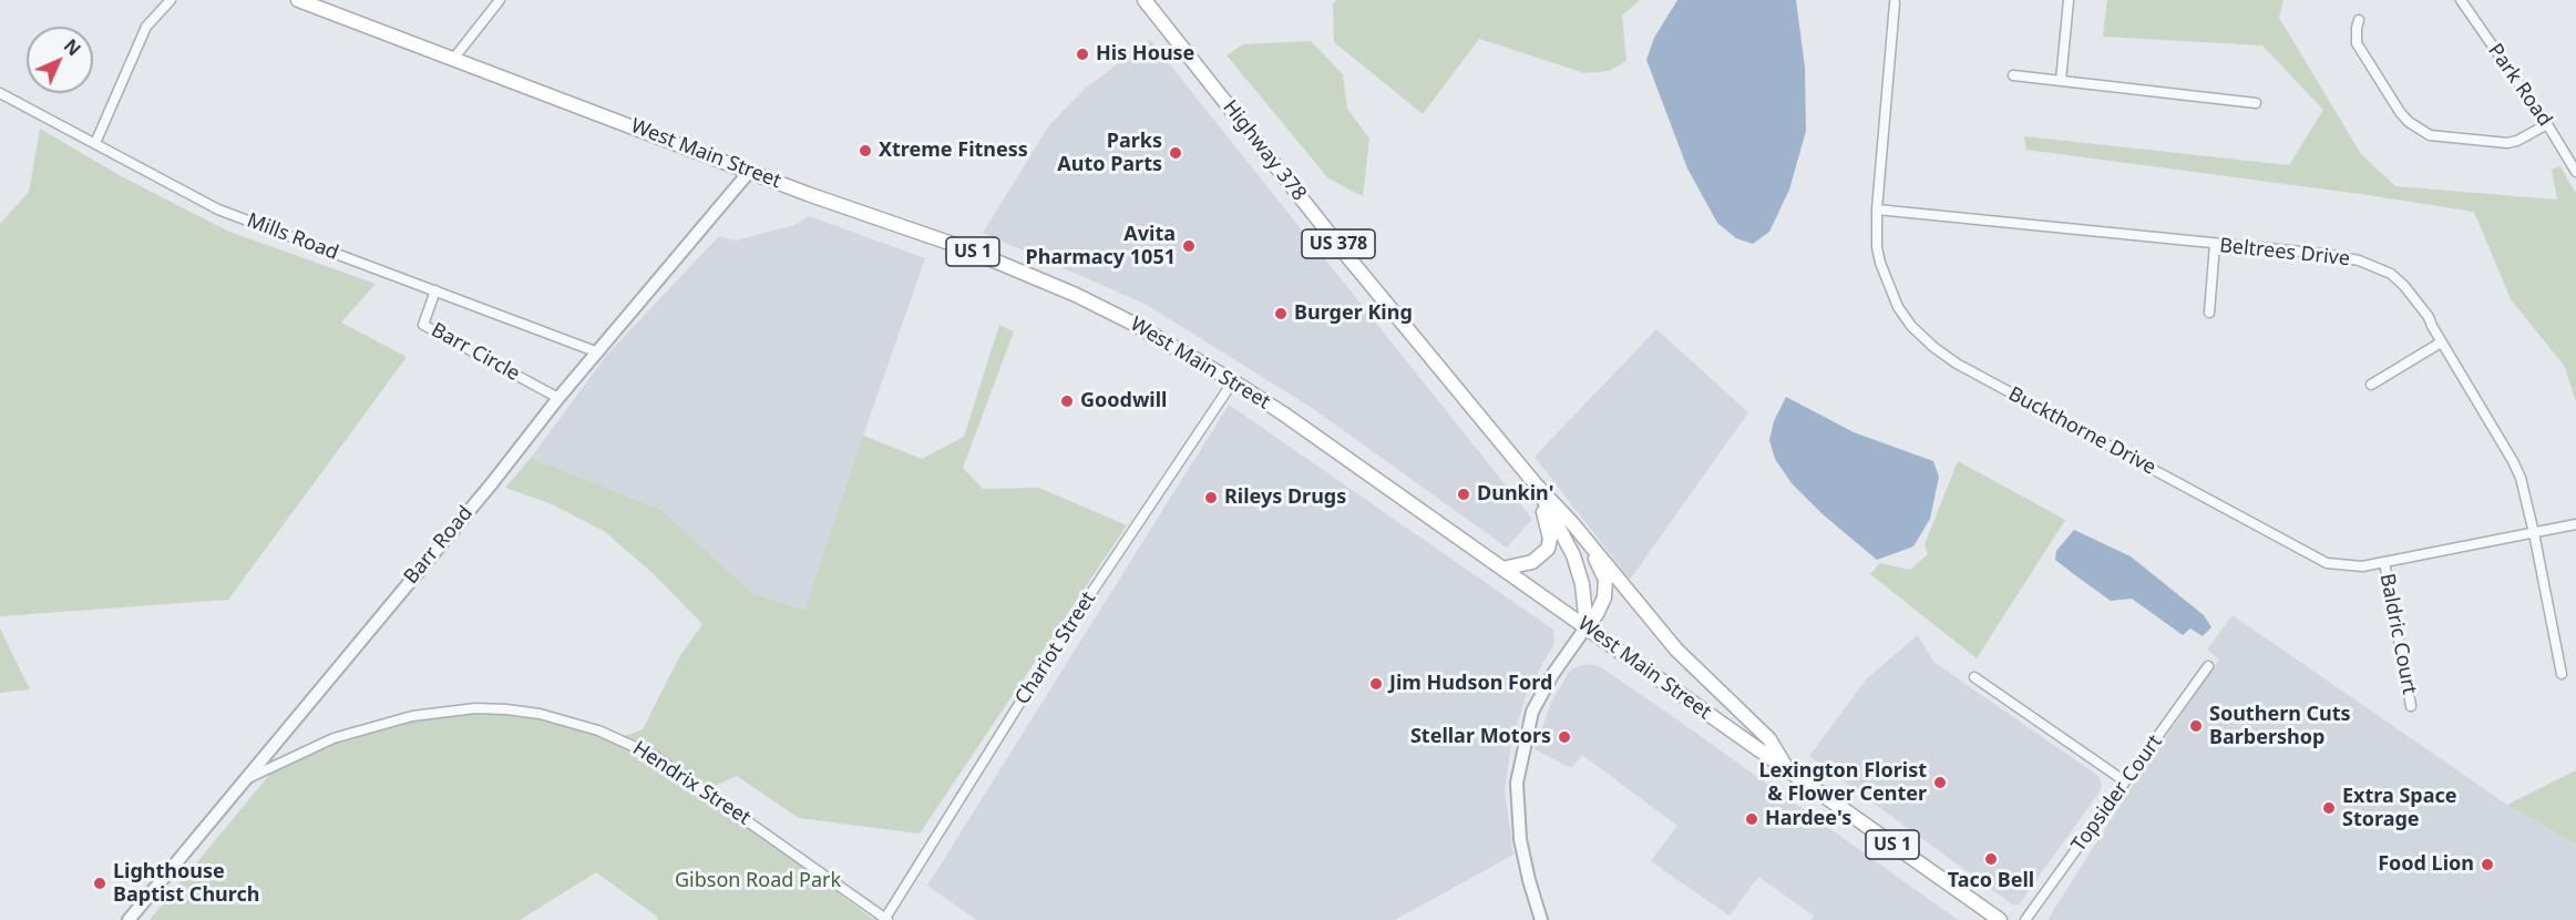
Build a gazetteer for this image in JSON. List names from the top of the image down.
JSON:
{
  "streets": {
    "main road": [
      "Highway 378",
      "West Main Street",
      "US 378",
      "US 1"
    ],
    "street": [
      "Park Road",
      "Mills Road",
      "Beltrees Drive",
      "Barr Circle",
      "Buckthorne Drive",
      "Barr Road",
      "Baldric Court",
      "Chariot Street",
      "Hendrix Street",
      "Topsider Court"
    ]
  },
  "crossings": [
    ["Highway 378", "US 378"],
    ["West Main Street", "US 378"],
    ["West Main Street", "Barr Road"],
    ["West Main Street", "Chariot Street"],
    ["Mills Road", "Barr Circle"],
    ["Mills Road", "Barr Road"],
    ["Beltrees Drive", "Buckthorne Drive"],
    ["Barr Circle", "Barr Road"],
    ["Buckthorne Drive", "Baldric Court"],
    ["Barr Road", "Hendrix Street"],
    ["Chariot Street", "Hendrix Street"]
  ],
  "parks": ["Gibson Road Park"],
  "places": [
    "His House",
    "Xtreme Fitness",
    "Parks Auto Parts",
    "Avita Pharmacy 1051",
    "Burger King",
    "Goodwill",
    "Dunkin'",
    "Rileys Drugs",
    "Jim Hudson Ford",
    "Southern Cuts Barbershop",
    "Stellar Motors",
    "Lexington Florist & Flower Center",
    "Extra Space Storage",
    "Hardee's",
    "Taco Bell",
    "Food Lion",
    "Lighthouse Baptist Church"
  ],
  "north": "top right"
}
